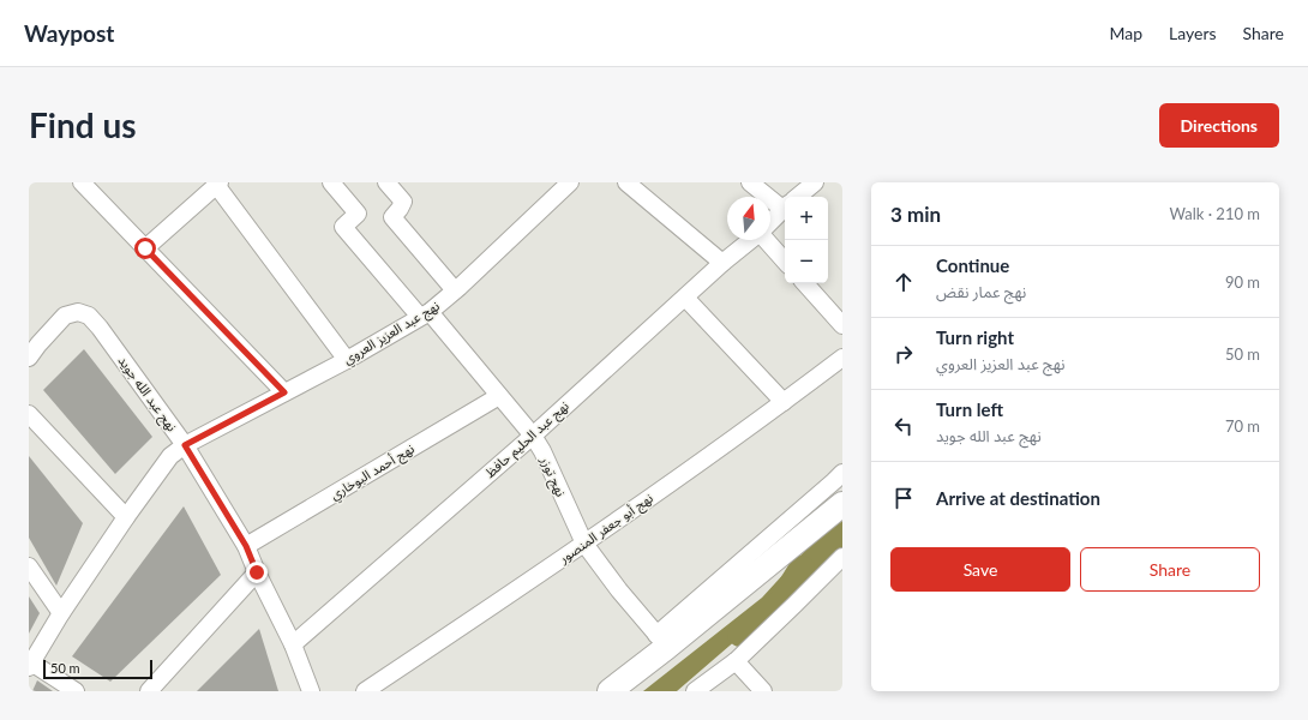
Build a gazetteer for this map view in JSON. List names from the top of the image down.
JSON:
{
  "streets": {
    "street": [
      "نهج عبد العزيز العروي",
      "نهج عبد الله جويد",
      "نهج عبد الحليم حافظ",
      "نهج أحمد البوخاري",
      "نهج توزر",
      "نهج أبو جعفر المنصور"
    ]
  },
  "crossings": [
    ["نهج عبد العزيز العروي", "نهج عبد الله جويد"],
    ["نهج عبد العزيز العروي", "نهج توزر"],
    ["نهج عبد الله جويد", "نهج عبد الحليم حافظ"],
    ["نهج عبد الله جويد", "نهج أحمد البوخاري"],
    ["نهج عبد الحليم حافظ", "نهج توزر"],
    ["نهج أحمد البوخاري", "نهج توزر"],
    ["نهج توزر", "نهج أبو جعفر المنصور"]
  ],
  "scale_bar": "50 m",
  "north": "top",
  "page": {
    "header": "Waypost",
    "nav": ["Map", "Layers", "Share"],
    "buttons": [
      "Directions",
      ["Save", "Share"]
    ],
    "title": "Find us",
    "heading": ["3 min", "Walk · 210 m"],
    "map_buttons": ["+", "−"],
    "list": [
      ["Continue", "نهج عمار نقض", "90 m"],
      ["Turn right", "نهج عبد العزيز العروي", "50 m"],
      ["Turn left", "نهج عبد الله جويد", "70 m"],
      "Arrive at destination"
    ],
    "scale": "50 m"
  }
}
